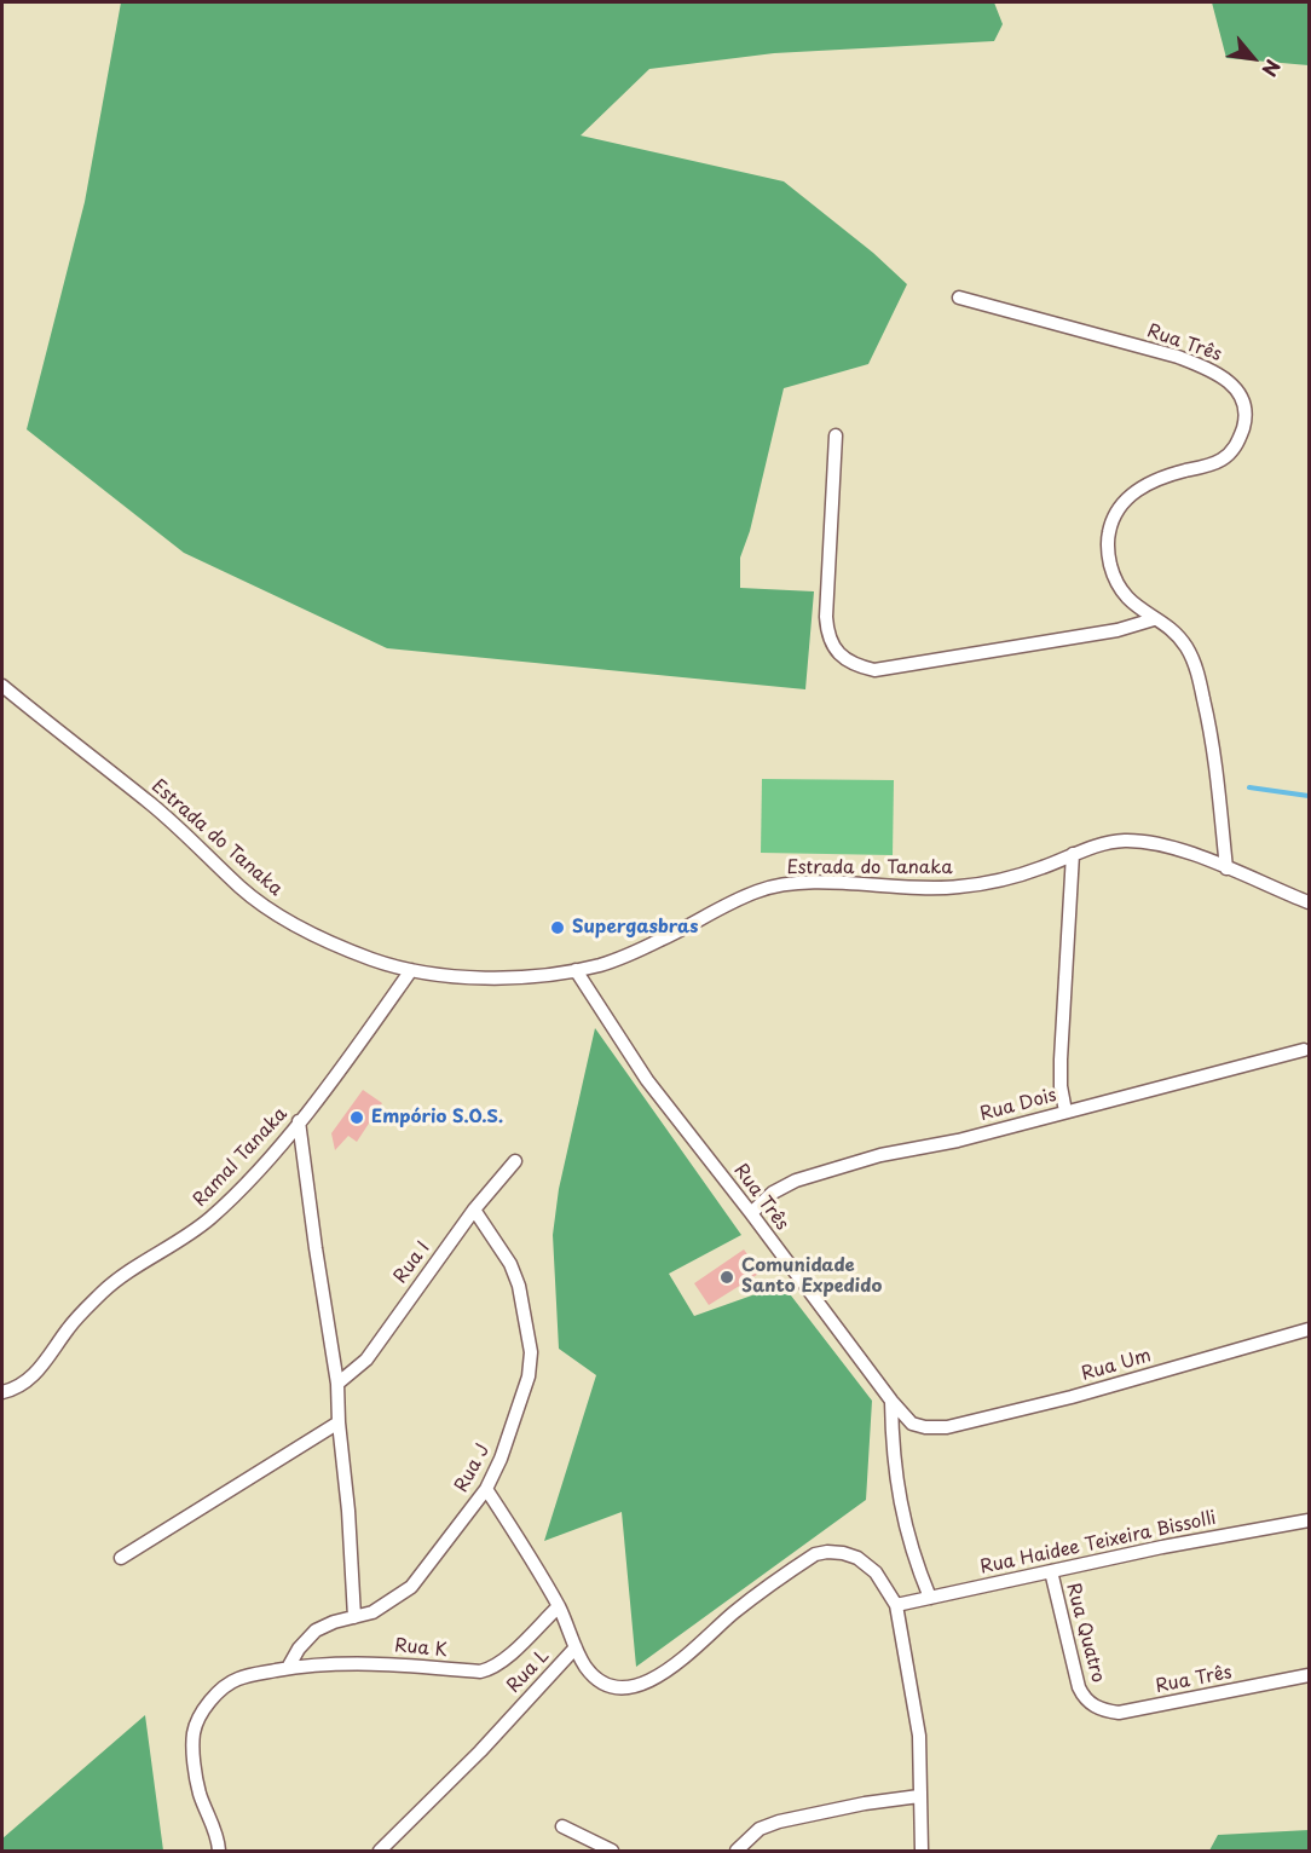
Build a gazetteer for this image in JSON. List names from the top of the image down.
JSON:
{
  "streets": {
    "street": [
      "Rua Três",
      "Estrada do Tanaka",
      "Rua Dois",
      "Ramal Tanaka",
      "Rua I",
      "Rua Um",
      "Rua J",
      "Rua Haidee Teixeira Bissolli",
      "Rua Quatro",
      "Rua K",
      "Rua L"
    ]
  },
  "crossings": [
    ["Rua Três", "Estrada do Tanaka"],
    ["Rua Três", "Rua Dois"],
    ["Rua Três", "Rua Um"],
    ["Rua Três", "Rua Quatro"],
    ["Estrada do Tanaka", "Ramal Tanaka"],
    ["Rua I", "Rua J"],
    ["Rua J", "Rua K"],
    ["Rua J", "Rua L"],
    ["Rua Haidee Teixeira Bissolli", "Rua Quatro"],
    ["Rua K", "Rua L"]
  ],
  "places": ["Supergasbras", "Empório S.O.S.", "Comunidade Santo Expedido"],
  "north": "bottom right"
}
